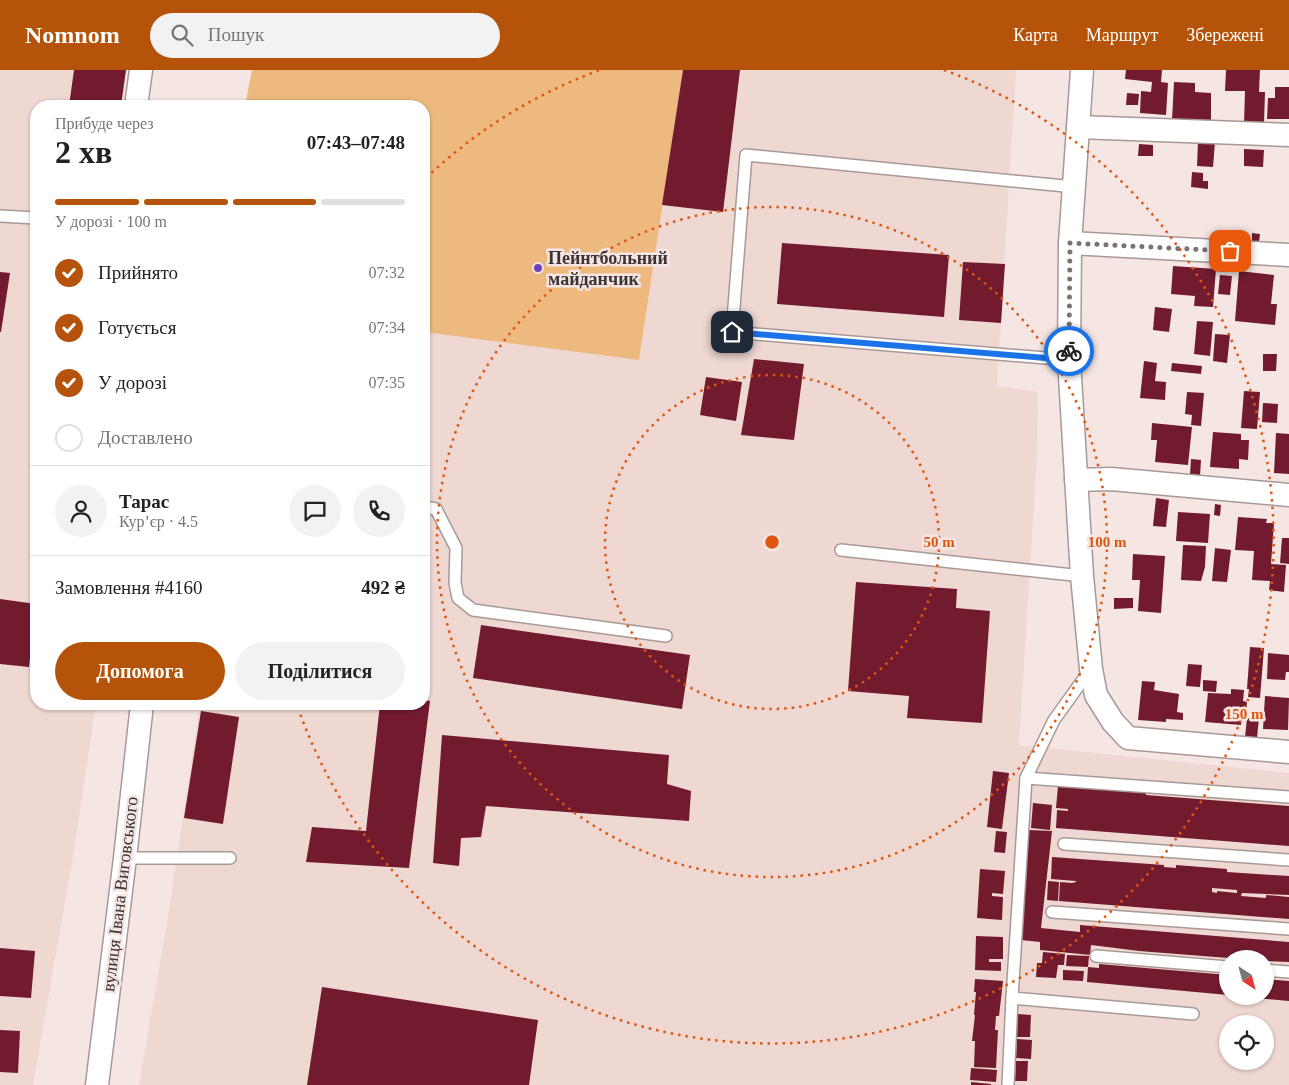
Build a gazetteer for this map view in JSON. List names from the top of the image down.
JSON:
{
  "streets": {
    "street": ["вулиця Івана Виговського"]
  },
  "places": ["Пейнтбольний майданчик"],
  "north": "bottom right",
  "page": {
    "header": "Nomnom",
    "search": "Пошук",
    "nav": ["Карта", "Маршрут", "Збережені"],
    "heading": ["2 хв", "Прибуде через", "07:43–07:48"],
    "panel": [
      "Тарас",
      "Кур’єр · 4.5",
      "Замовлення #4160",
      "492 ₴"
    ],
    "bar": "У дорозі · 100 m",
    "list": [
      ["Прийнято", "07:32"],
      ["Готується", "07:34"],
      ["У дорозі", "07:35"],
      "Доставлено"
    ],
    "buttons": ["Допомога", "Поділитися"]
  },
  "rings": ["50 m", "100 m", "150 m"]
}
